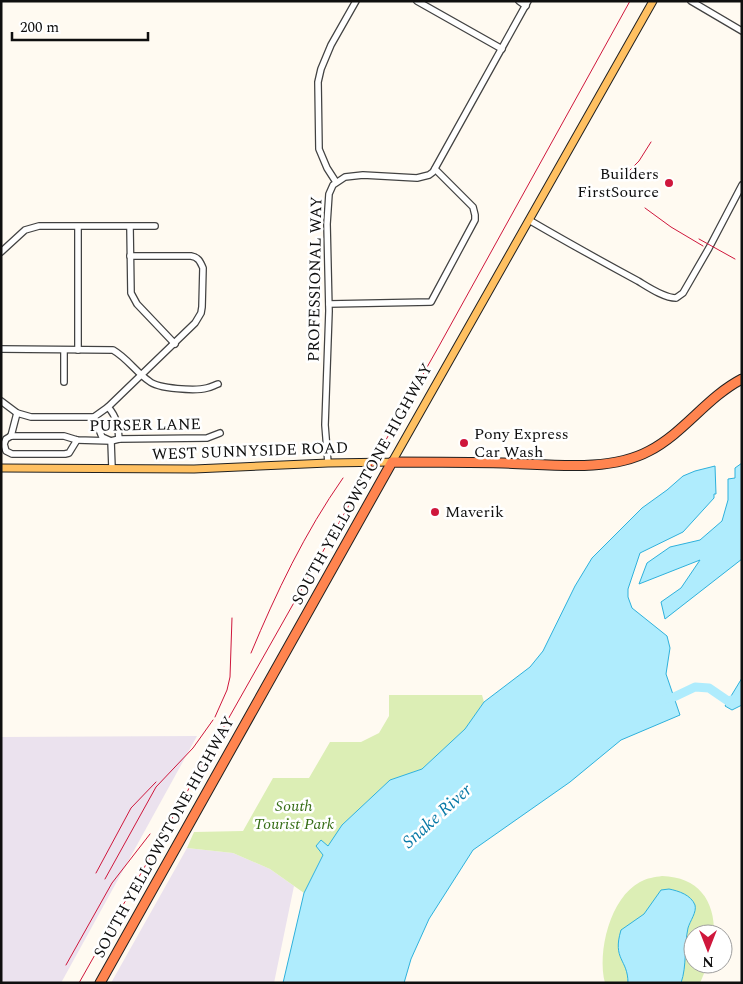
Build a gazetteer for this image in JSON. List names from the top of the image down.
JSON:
{
  "streets": {
    "highway": ["WEST SUNNYSIDE ROAD", "SOUTH YELLOWSTONE HIGHWAY"],
    "street": ["PROFESSIONAL WAY", "PURSER LANE"]
  },
  "crossings": [
    ["PROFESSIONAL WAY", "WEST SUNNYSIDE ROAD"],
    ["WEST SUNNYSIDE ROAD", "SOUTH YELLOWSTONE HIGHWAY"]
  ],
  "water": ["Snake River"],
  "parks": ["South Tourist Park"],
  "places": ["Builders FirstSource", "Pony Express Car Wash", "Maverik"],
  "scale_bar": "200 m",
  "north": "bottom"
}
